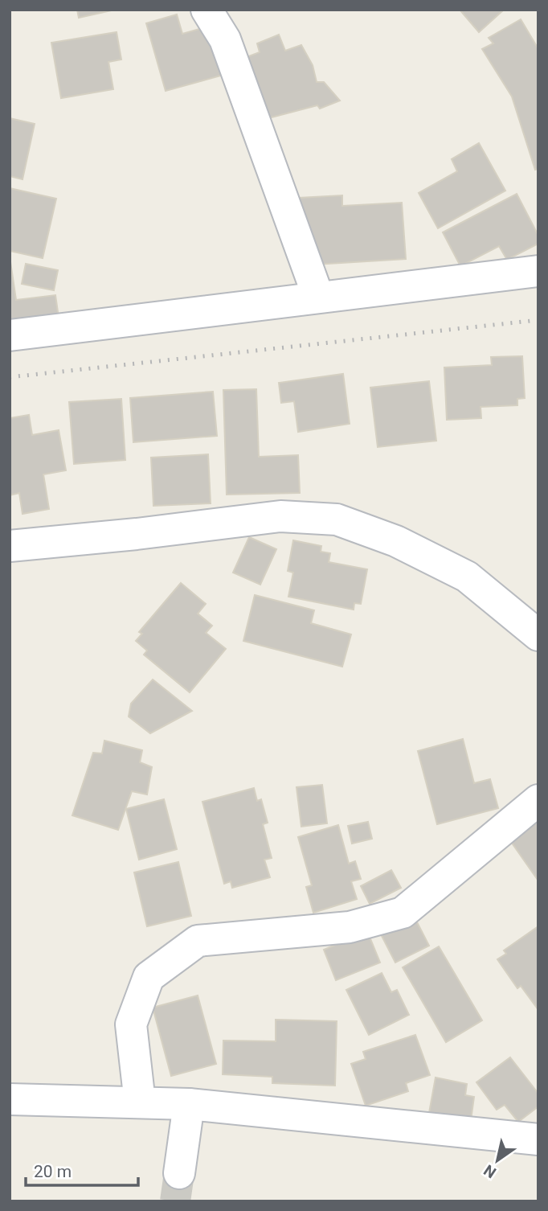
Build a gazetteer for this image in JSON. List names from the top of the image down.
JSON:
{
  "scale_bar": "20 m",
  "north": "bottom left"
}
